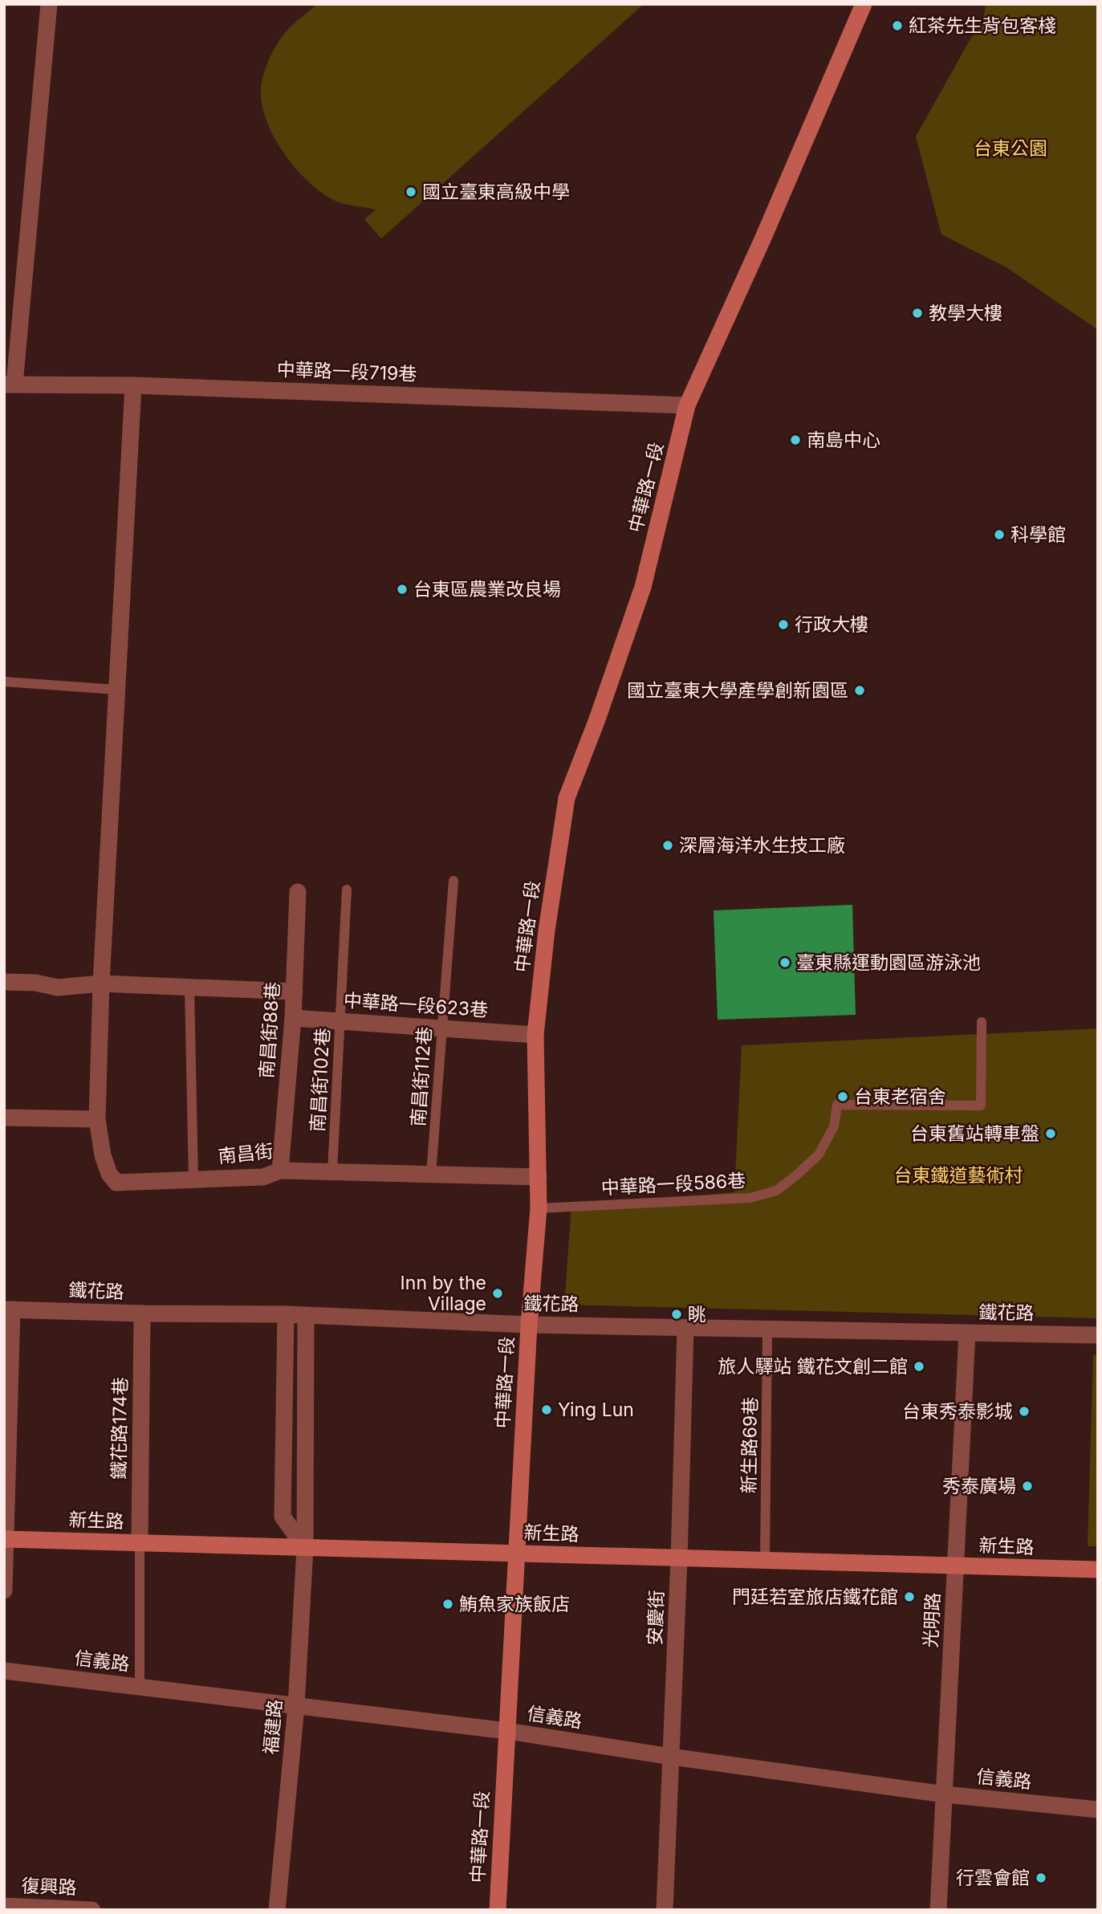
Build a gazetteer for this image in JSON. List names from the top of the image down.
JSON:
{
  "streets": {
    "street": [
      "中華路一段719巷",
      "中華路一段",
      "中華路一段623巷",
      "南昌街88巷",
      "南昌街",
      "鐵花路",
      "鐵花路174巷",
      "新生路",
      "安慶街",
      "光明路",
      "信義路",
      "福建路",
      "復興路"
    ],
    "lane": [
      "南昌街112巷",
      "南昌街102巷",
      "中華路一段586巷",
      "新生路69巷"
    ]
  },
  "crossings": [
    ["中華路一段719巷", "中華路一段"],
    ["中華路一段", "中華路一段623巷"],
    ["中華路一段", "南昌街"],
    ["中華路一段", "中華路一段586巷"],
    ["中華路一段", "鐵花路"],
    ["中華路一段", "新生路"],
    ["中華路一段", "信義路"],
    ["中華路一段623巷", "南昌街88巷"],
    ["中華路一段623巷", "南昌街112巷"],
    ["中華路一段623巷", "南昌街102巷"],
    ["南昌街88巷", "南昌街"],
    ["南昌街112巷", "南昌街"],
    ["南昌街102巷", "南昌街"],
    ["鐵花路", "鐵花路174巷"],
    ["鐵花路", "新生路69巷"],
    ["鐵花路", "安慶街"],
    ["鐵花路", "光明路"],
    ["鐵花路", "福建路"],
    ["鐵花路174巷", "新生路"],
    ["新生路69巷", "新生路"],
    ["新生路", "安慶街"],
    ["新生路", "光明路"],
    ["新生路", "福建路"],
    ["安慶街", "信義路"],
    ["光明路", "信義路"],
    ["信義路", "福建路"]
  ],
  "parks": ["台東公園", "台東鐵道藝術村"],
  "places": [
    "紅茶先生背包客棧",
    "國立臺東高級中學",
    "教學大樓",
    "南島中心",
    "科學館",
    "台東區農業改良場",
    "行政大樓",
    "國立臺東大學產學創新園區",
    "深層海洋水生技工廠",
    "臺東縣運動園區游泳池",
    "台東老宿舍",
    "台東舊站轉車盤",
    "Inn by the Village",
    "眺",
    "旅人驛站 鐵花文創二館",
    "Ying Lun",
    "台東秀泰影城",
    "秀泰廣場",
    "門廷若室旅店鐵花館",
    "鮪魚家族飯店",
    "行雲會館"
  ]
}
